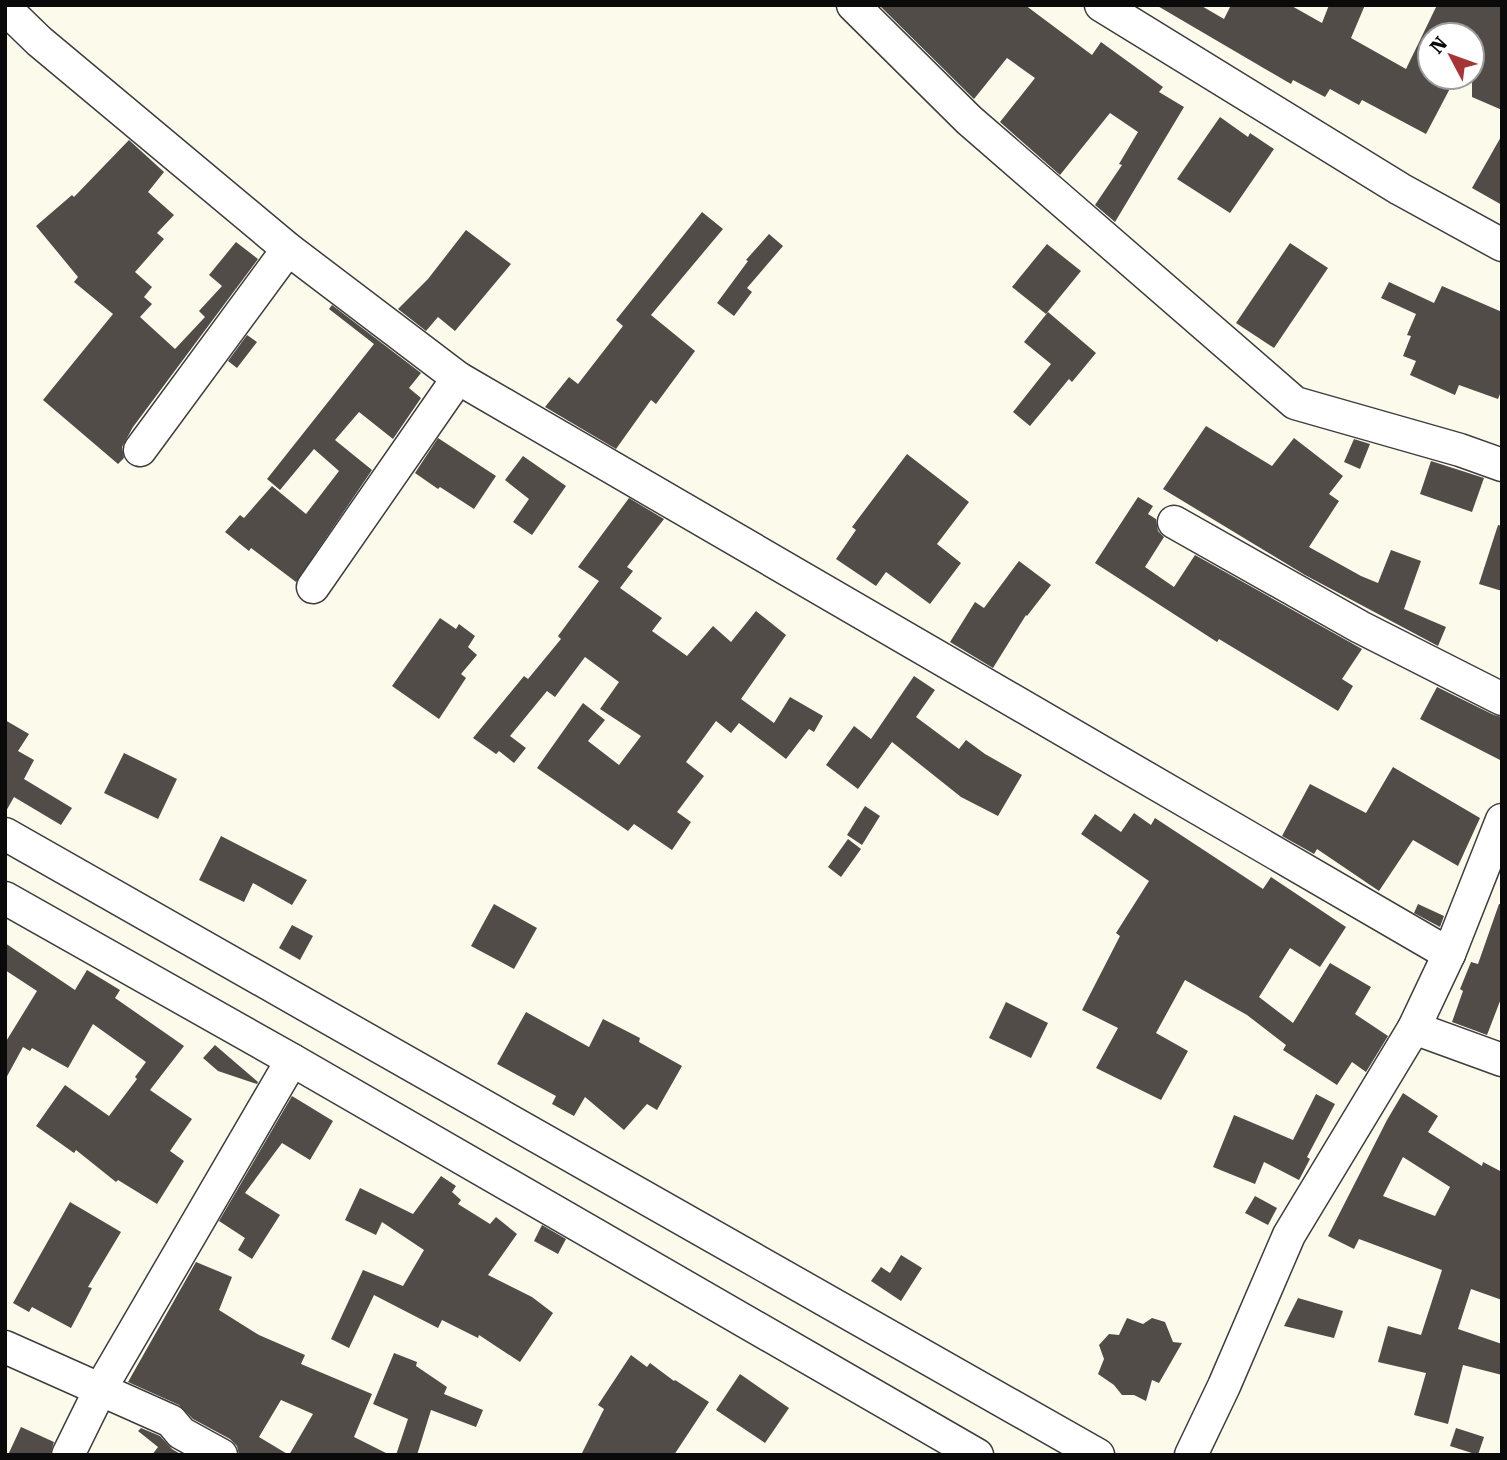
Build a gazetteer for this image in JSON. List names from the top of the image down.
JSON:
{
  "north": "top left"
}
